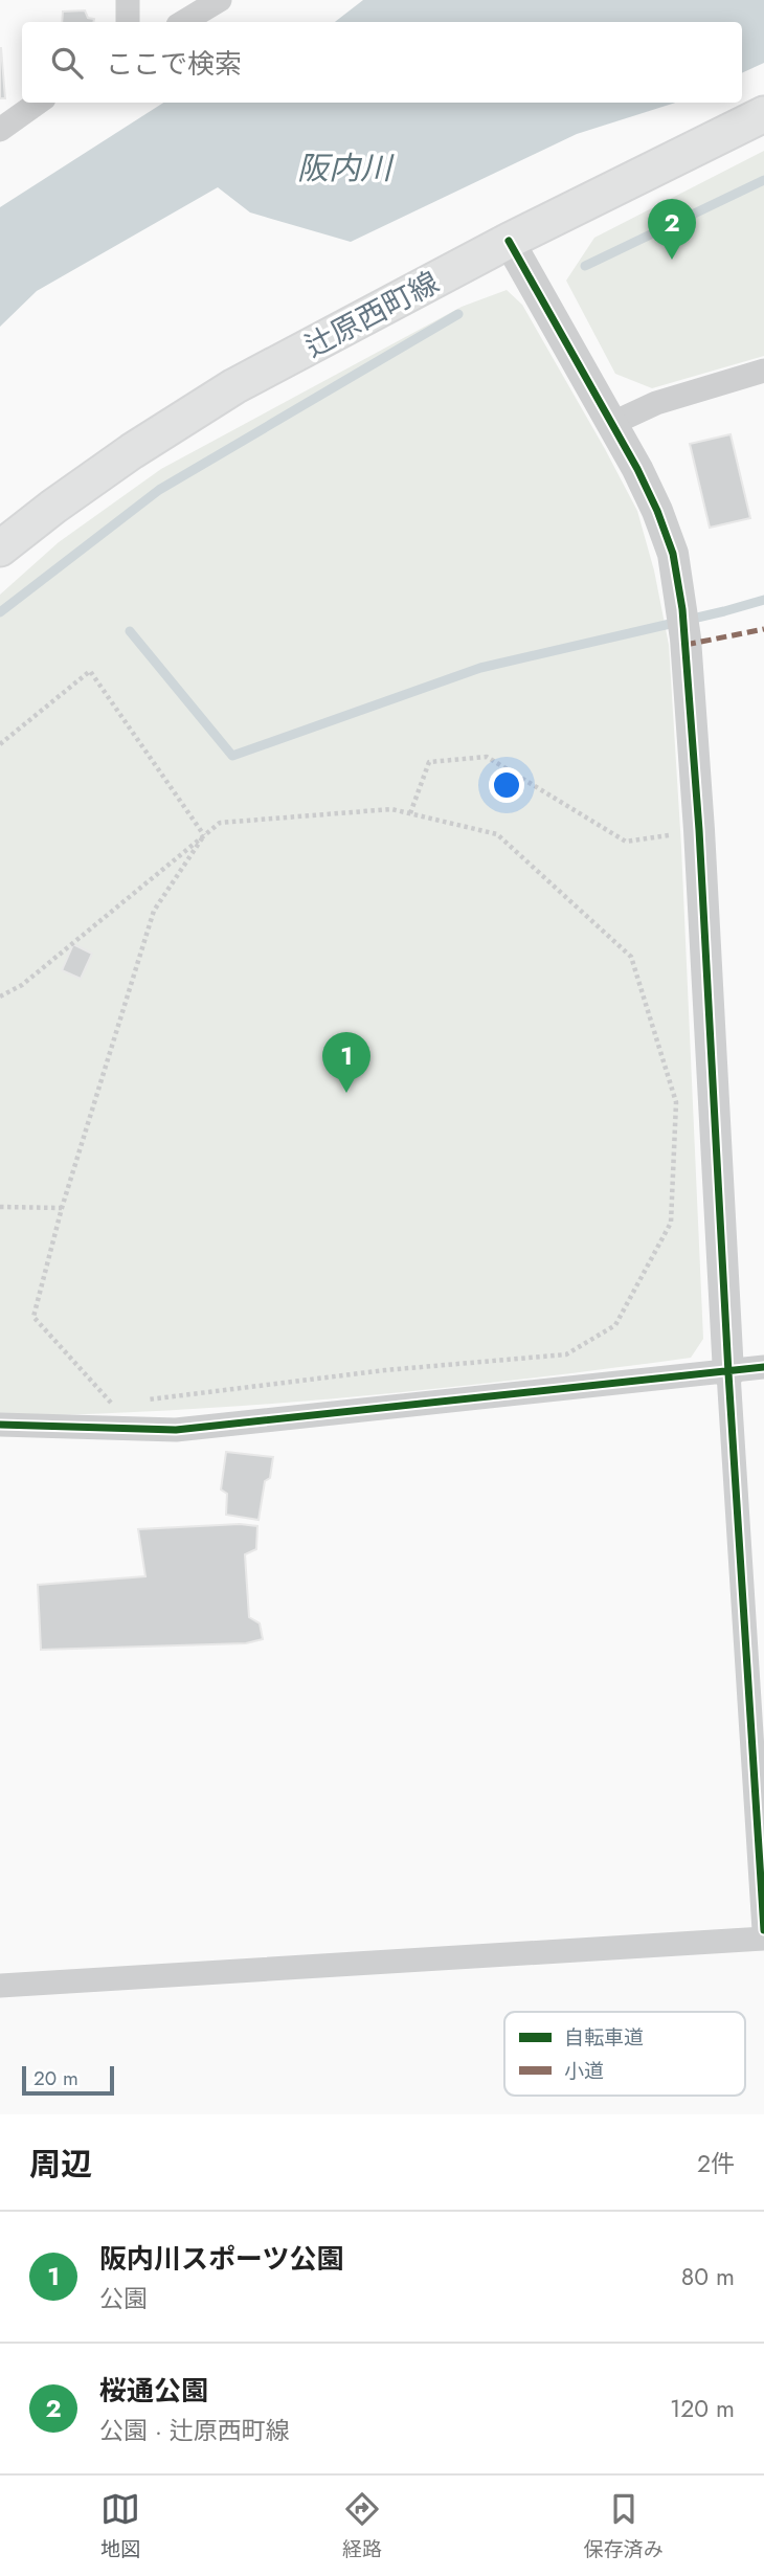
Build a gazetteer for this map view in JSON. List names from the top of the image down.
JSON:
{
  "streets": {
    "main road": ["辻原西町線"]
  },
  "water": ["阪内川"],
  "legend": ["自転車道", "小道"],
  "scale_bar": "20 m",
  "page": {
    "search": "ここで検索",
    "pins": ["2", "1"],
    "scale": "20 m",
    "heading": ["周辺", "2件"],
    "list": [
      {
        "mark": "1",
        "name": "阪内川スポーツ公園",
        "note": "公園",
        "value": "80 m"
      },
      {
        "mark": "2",
        "name": "桜通公園",
        "note": "公園 · 辻原西町線",
        "value": "120 m"
      }
    ],
    "nav": ["地図", "経路", "保存済み"]
  }
}
